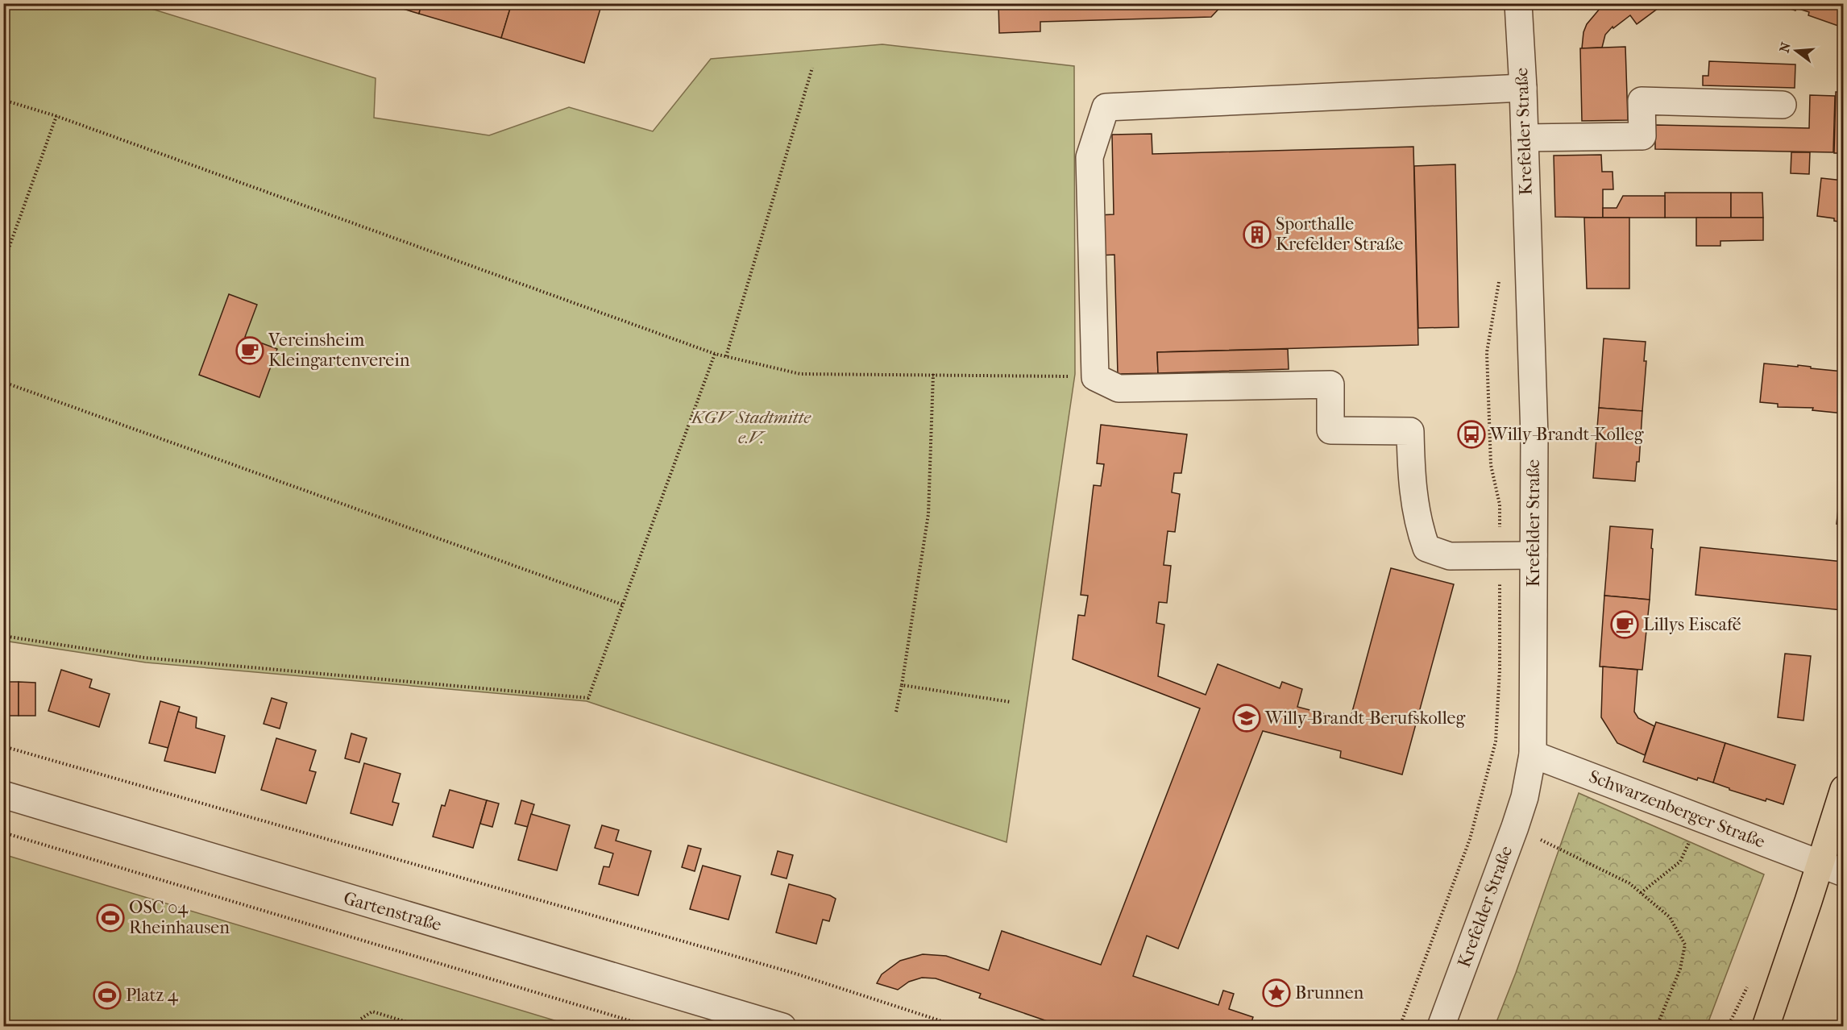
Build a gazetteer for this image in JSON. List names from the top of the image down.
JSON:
{
  "streets": {
    "street": ["Krefelder Straße", "Schwarzenberger Straße", "Gartenstraße"]
  },
  "crossings": [
    ["Krefelder Straße", "Schwarzenberger Straße"]
  ],
  "parks": ["KGV Stadtmitte e.V."],
  "places": {
    "building": ["Sporthalle Krefelder Straße"],
    "cafe": ["Vereinsheim Kleingartenverein", "Lillys Eiscafé"],
    "bus stop": ["Willy-Brandt-Kolleg"],
    "school or university": ["Willy-Brandt-Berufskolleg"],
    "sports": ["OSC 04 Rheinhausen", "Platz 4"],
    "place": ["Brunnen"]
  },
  "north": "left"
}
